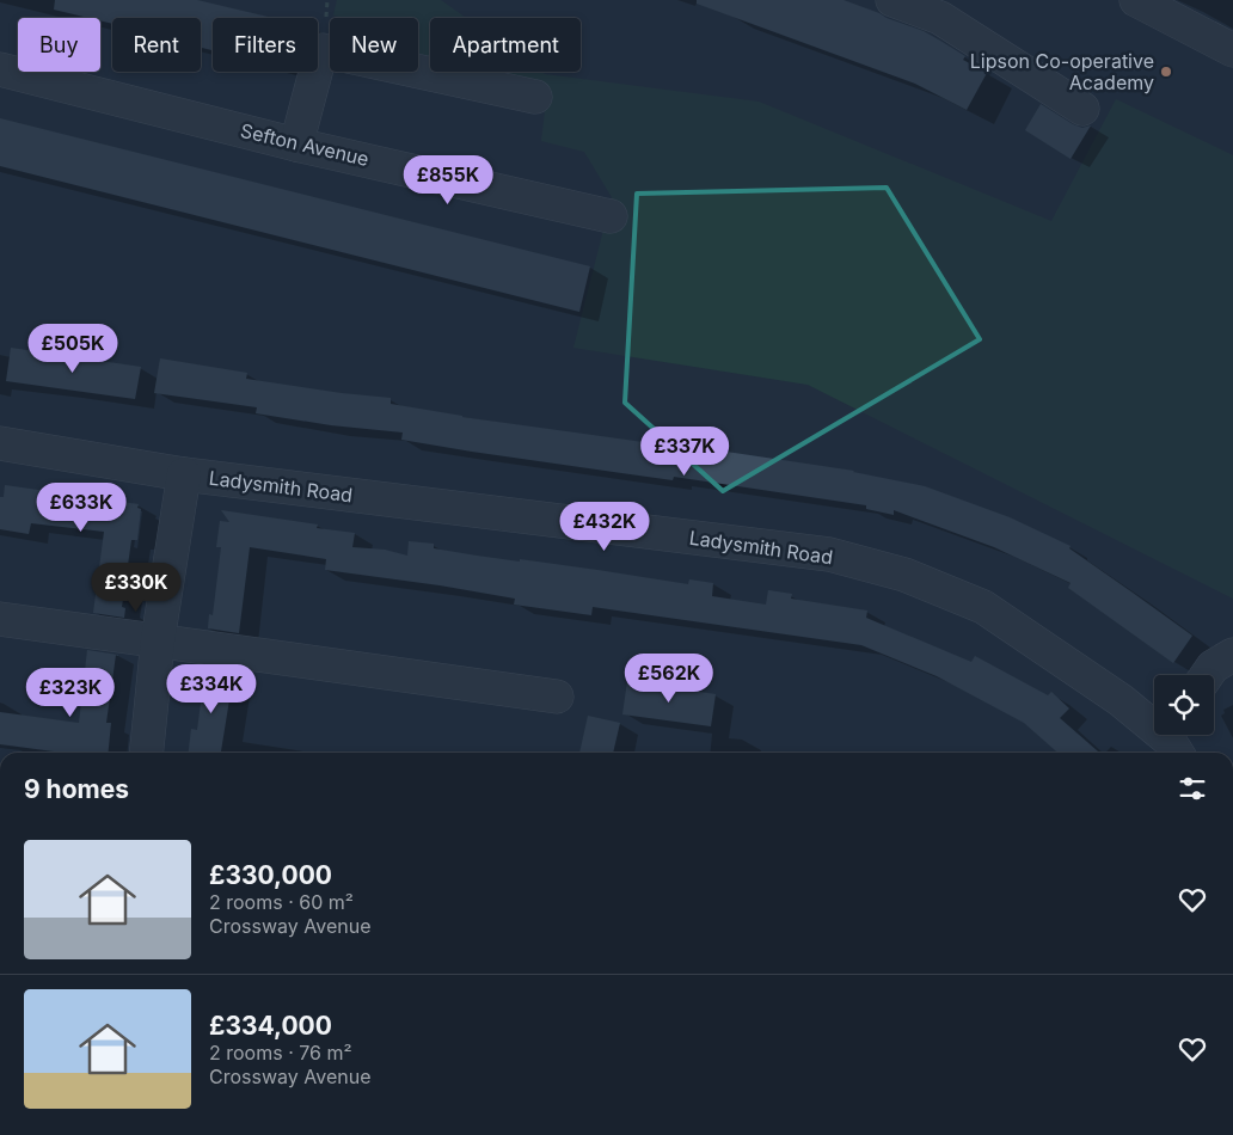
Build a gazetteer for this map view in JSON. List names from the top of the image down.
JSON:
{
  "streets": {
    "street": ["Sefton Avenue", "Ladysmith Road"]
  },
  "places": ["Lipson Co-operative Academy"],
  "page": {
    "chip": [
      "Buy",
      "Rent",
      "Filters",
      "New",
      "Apartment"
    ],
    "price": [
      "£855K",
      "£505K",
      "£337K",
      "£633K",
      "£432K",
      "£330K",
      "£562K",
      "£334K",
      "£323K"
    ],
    "heading": "9 homes",
    "list": [
      {
        "name": "£330,000",
        "note": "2 rooms · 60 m² · Crossway Avenue"
      },
      {
        "name": "£334,000",
        "note": "2 rooms · 76 m² · Crossway Avenue"
      }
    ]
  }
}
